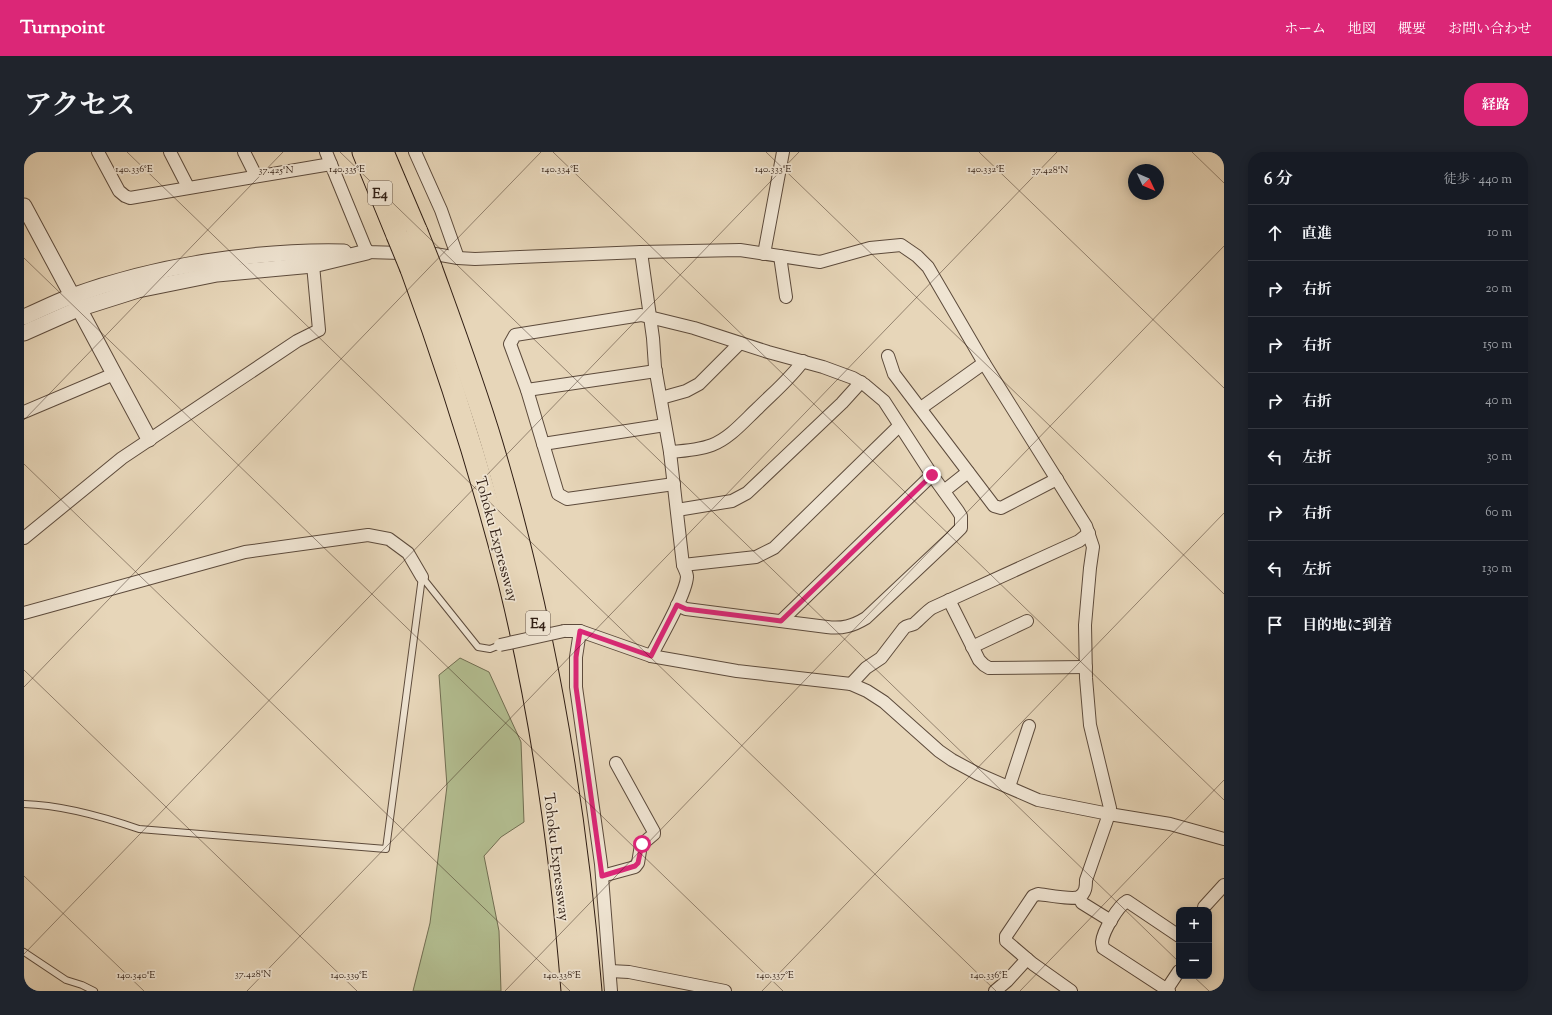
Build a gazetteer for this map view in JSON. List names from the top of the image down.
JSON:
{
  "streets": {
    "highway": ["E4", "Tohoku Expressway"]
  },
  "north": "bottom right",
  "page": {
    "header": "Turnpoint",
    "nav": [
      "ホーム",
      "地図",
      "概要",
      "お問い合わせ"
    ],
    "title": "アクセス",
    "buttons": "経路",
    "heading": ["6 分", "徒歩 · 440 m"],
    "list": [
      ["直進", "10 m"],
      ["右折", "20 m"],
      ["右折", "150 m"],
      ["右折", "40 m"],
      ["左折", "30 m"],
      ["右折", "60 m"],
      ["左折", "130 m"],
      "目的地に到着"
    ],
    "map_buttons": ["+", "−"]
  },
  "coordinates": [
    "140.336°E",
    "140.334°E",
    "140.333°E",
    "140.332°E",
    "140.335°E",
    "37.425°N",
    "37.428°N",
    "140.340°E",
    "140.339°E",
    "140.338°E",
    "140.337°E"
  ]
}
